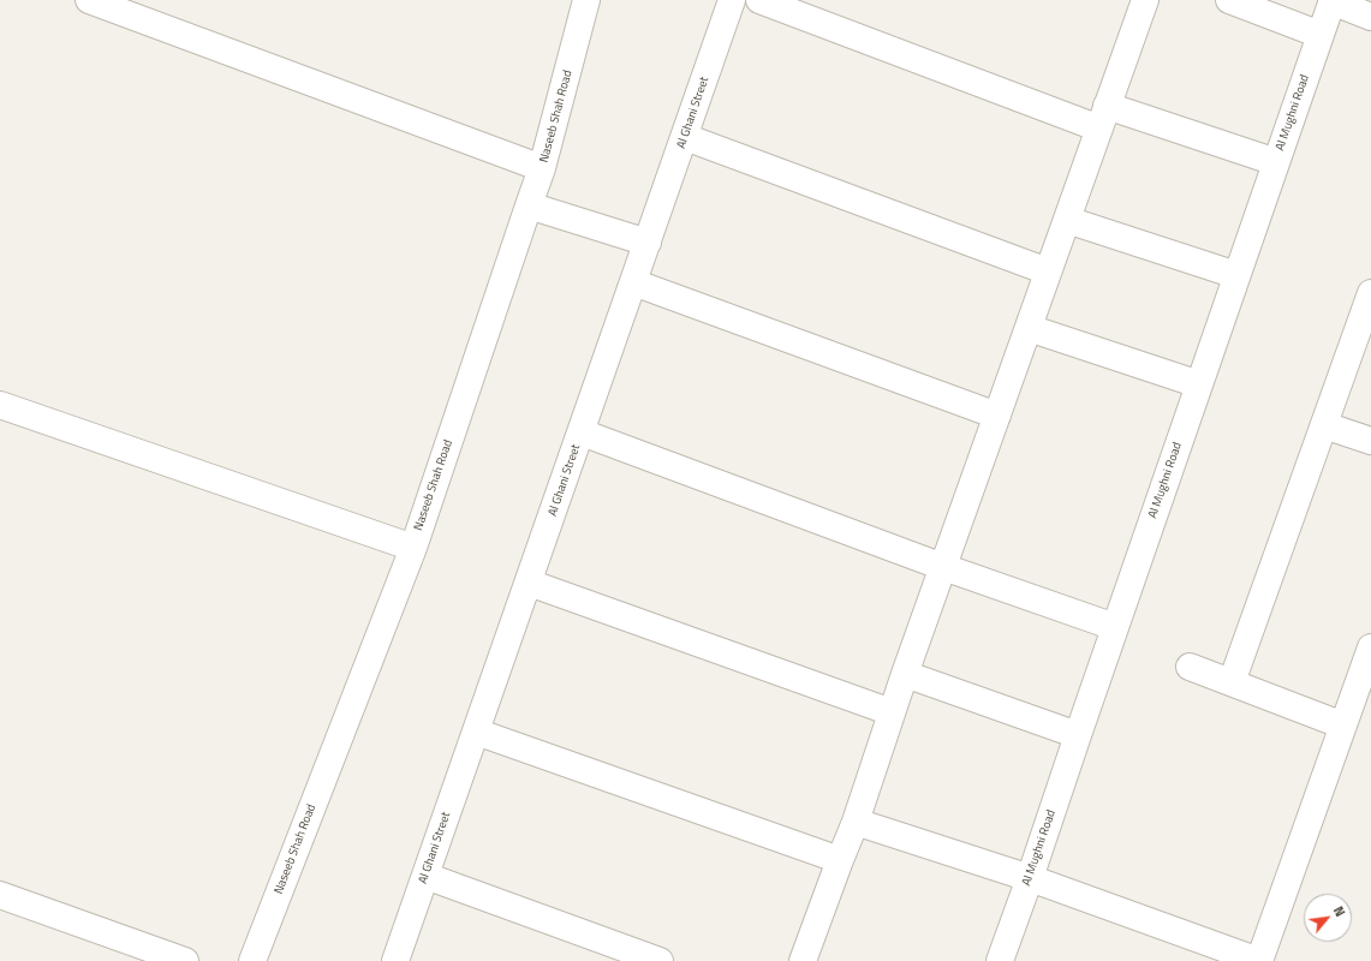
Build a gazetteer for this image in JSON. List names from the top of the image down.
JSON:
{
  "streets": {
    "street": ["Al Ghani Street", "Al Mughni Road", "Naseeb Shah Road"]
  },
  "north": "top right"
}
